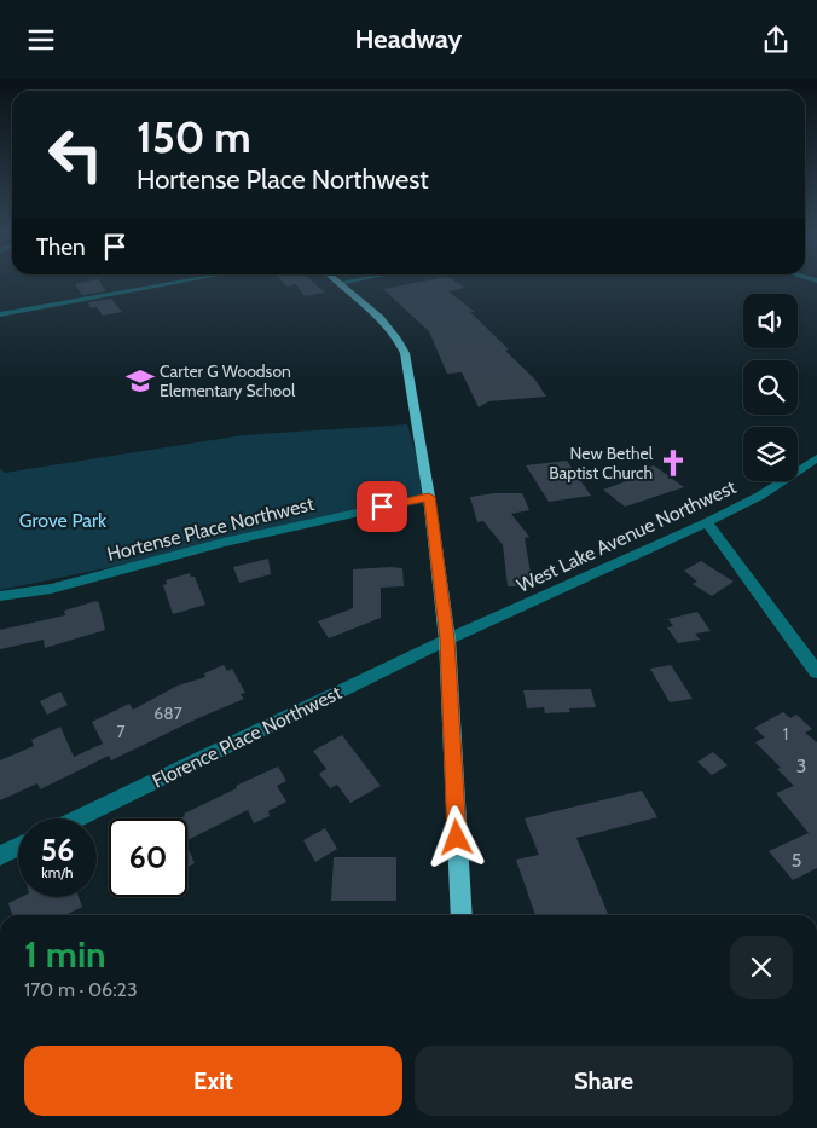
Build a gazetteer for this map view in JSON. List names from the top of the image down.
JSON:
{
  "streets": {
    "street": ["Hortense Place Northwest", "West Lake Avenue Northwest", "Florence Place Northwest"]
  },
  "crossings": [
    ["West Lake Avenue Northwest", "Florence Place Northwest"]
  ],
  "parks": ["Grove Park"],
  "places": {
    "school or university": ["Carter G Woodson Elementary School"],
    "church": ["New Bethel Baptist Church"]
  },
  "house_numbers": [
    "687",
    "7",
    "1",
    "3",
    "5"
  ],
  "page": {
    "header": "Headway",
    "turn": ["150 m", "Hortense Place Northwest"],
    "then": "Then",
    "speed": "56 km/h",
    "limit": "60",
    "heading": ["1 min", "170 m · 06:23"],
    "buttons": ["Exit", "Share"]
  }
}
